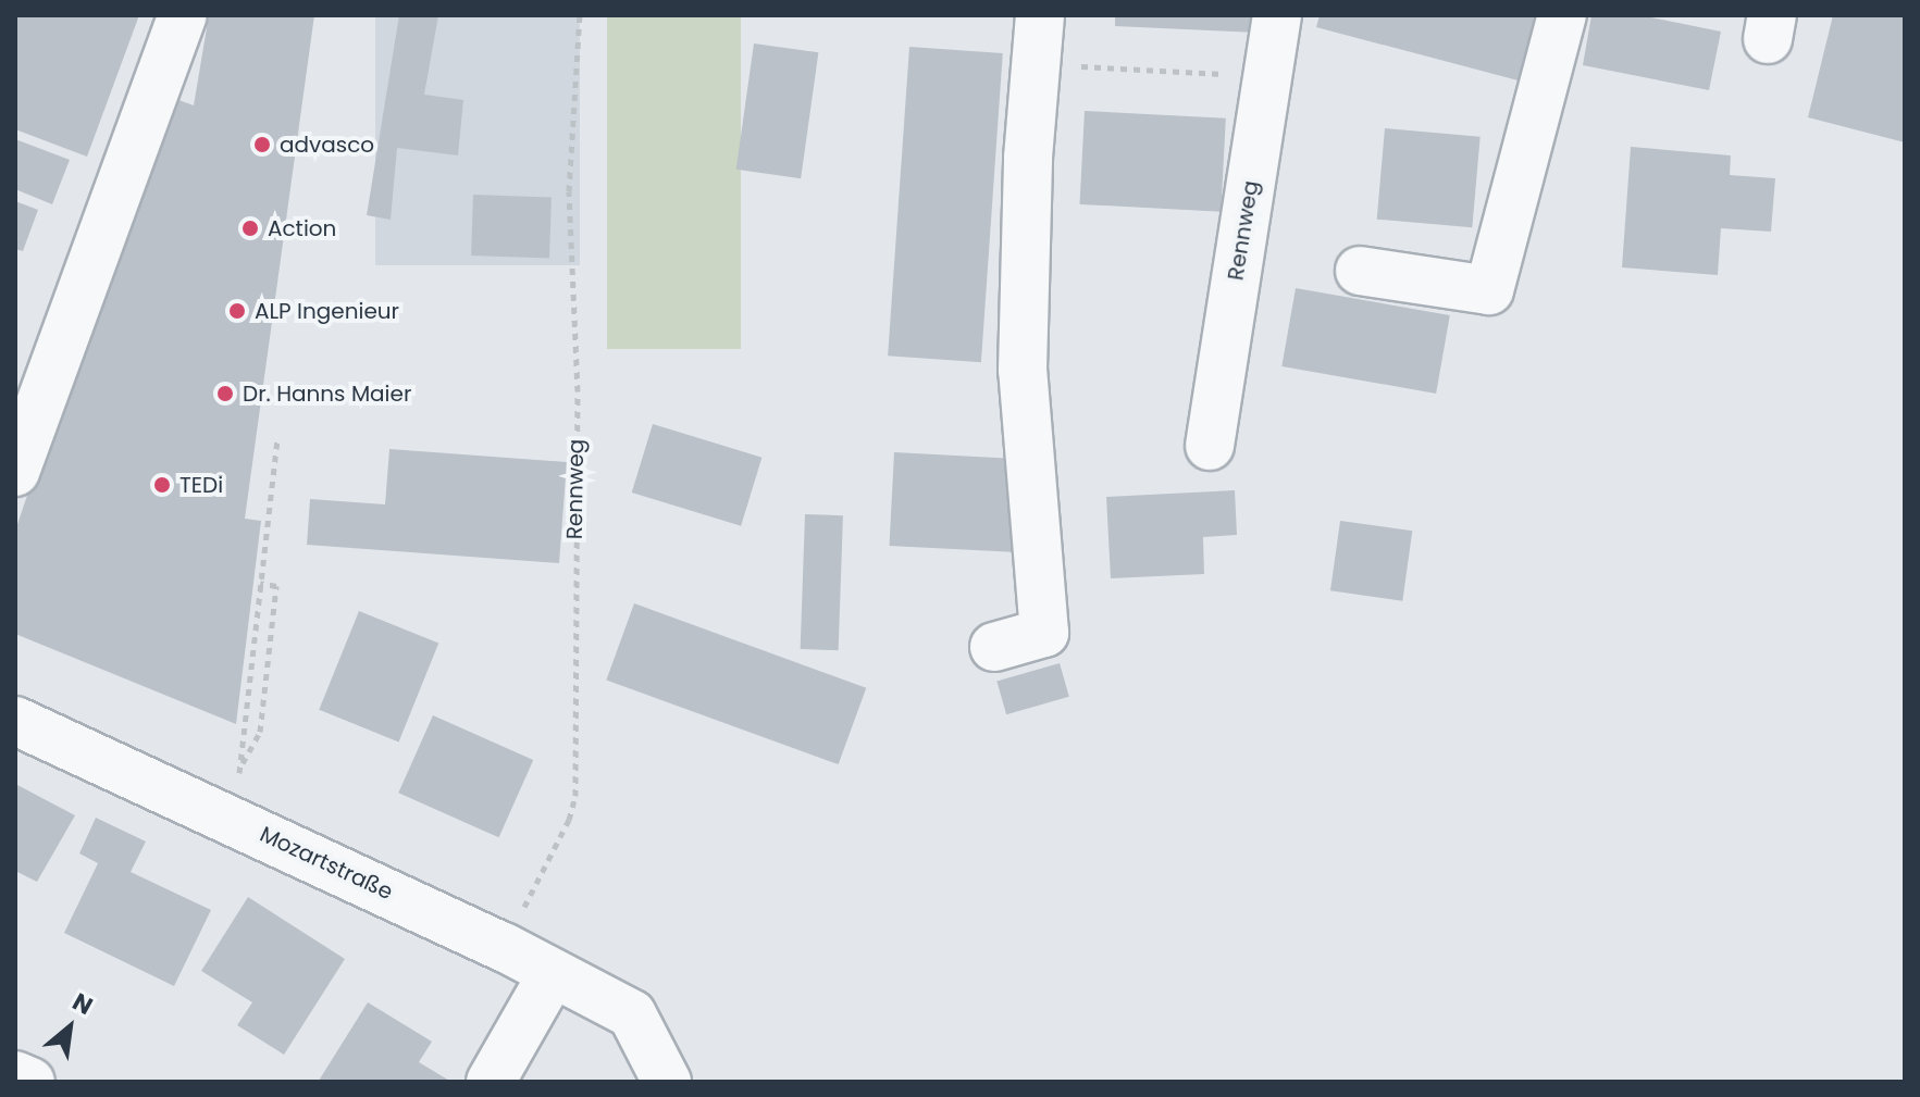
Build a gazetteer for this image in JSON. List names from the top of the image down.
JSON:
{
  "streets": {
    "street": ["Rennweg", "Mozartstraße"]
  },
  "crossings": [
    ["Rennweg", "Mozartstraße"]
  ],
  "places": [
    "advasco",
    "Action",
    "ALP Ingenieur",
    "Dr. Hanns Maier",
    "TEDi"
  ],
  "north": "top right"
}
